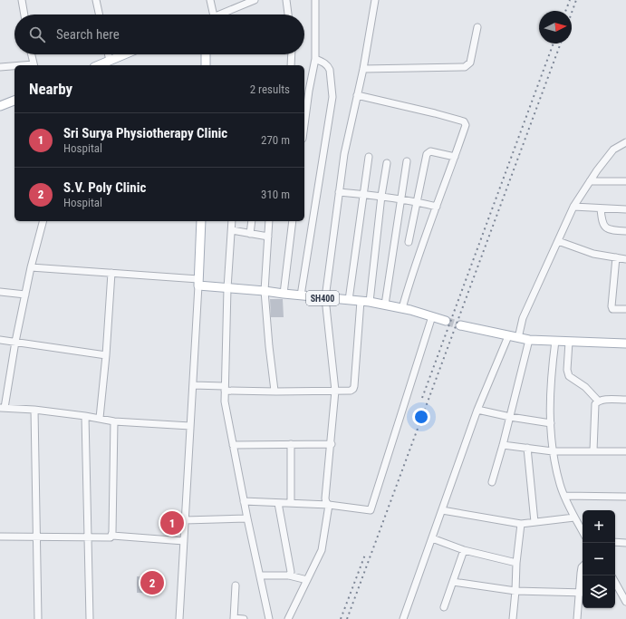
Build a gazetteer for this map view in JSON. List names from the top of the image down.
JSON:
{
  "streets": {
    "main road": ["SH400"]
  },
  "north": "right",
  "page": {
    "search": "Search here",
    "heading": ["Nearby", "2 results"],
    "list": [
      {
        "mark": "1",
        "name": "Sri Surya Physiotherapy Clinic",
        "note": "Hospital",
        "value": "270 m"
      },
      {
        "mark": "2",
        "name": "S.V. Poly Clinic",
        "note": "Hospital",
        "value": "310 m"
      }
    ],
    "pins": ["1", "2"],
    "map_buttons": ["+", "−"]
  }
}
